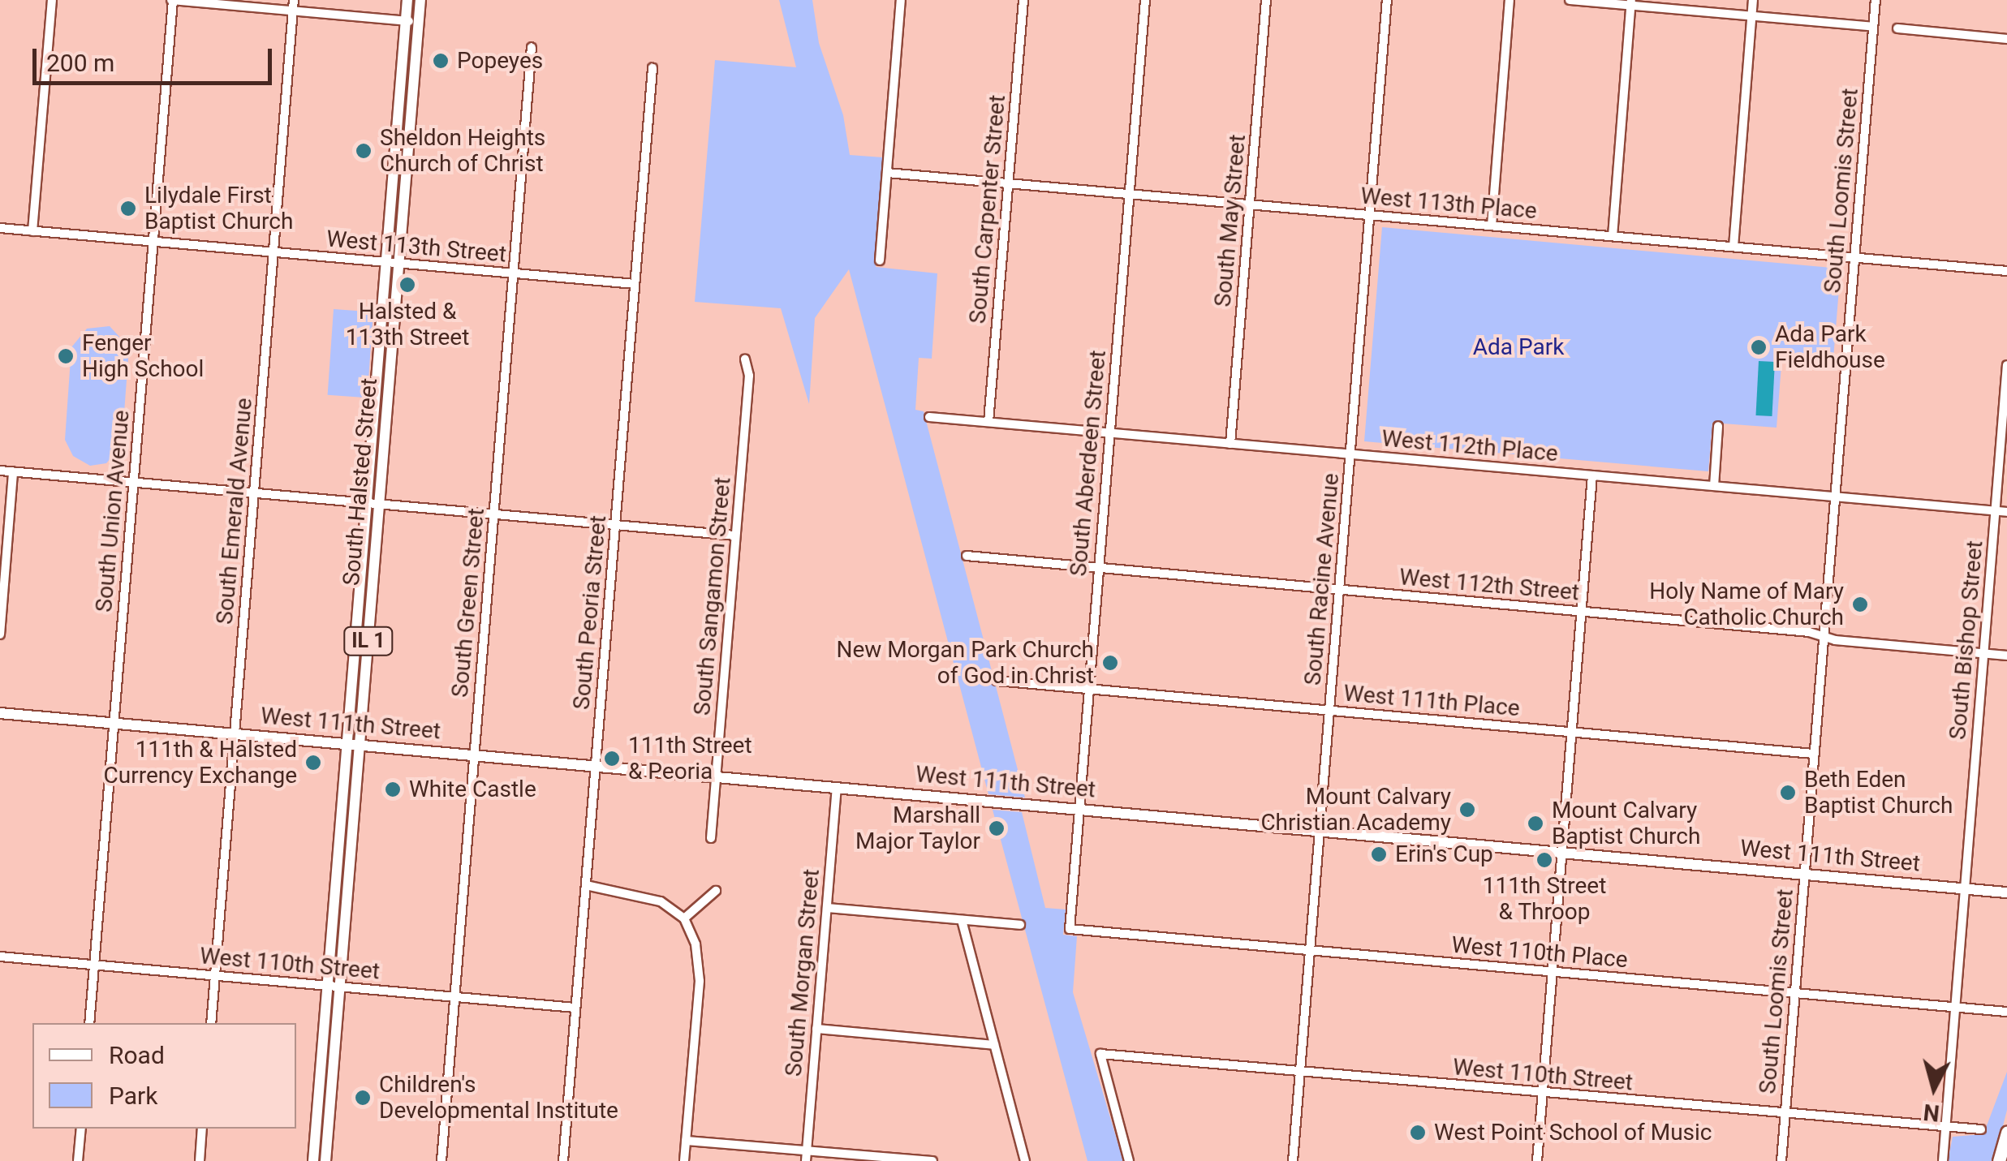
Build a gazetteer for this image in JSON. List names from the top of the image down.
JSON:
{
  "streets": {
    "main road": ["South Halsted Street", "IL 1", "West 111th Street"],
    "street": [
      "South Loomis Street",
      "West 113th Place",
      "South Carpenter Street",
      "South May Street",
      "West 113th Street",
      "West 112th Place",
      "South Aberdeen Street",
      "South Union Avenue",
      "South Emerald Avenue",
      "South Racine Avenue",
      "West 112th Street",
      "South Sangamon Street",
      "South Green Street",
      "South Peoria Street",
      "South Bishop Street",
      "West 111th Place",
      "West 110th Place",
      "West 110th Street",
      "South Morgan Street"
    ]
  },
  "crossings": [
    ["South Loomis Street", "West 113th Place"],
    ["South Loomis Street", "West 112th Place"],
    ["South Loomis Street", "West 112th Street"],
    ["South Loomis Street", "West 111th Place"],
    ["South Loomis Street", "West 111th Street"],
    ["South Loomis Street", "West 110th Place"],
    ["South Loomis Street", "West 110th Street"],
    ["West 113th Place", "South Carpenter Street"],
    ["West 113th Place", "South May Street"],
    ["West 113th Place", "South Aberdeen Street"],
    ["West 113th Place", "South Racine Avenue"],
    ["South Carpenter Street", "West 112th Place"],
    ["South May Street", "West 112th Place"],
    ["West 113th Street", "South Halsted Street"],
    ["West 113th Street", "South Union Avenue"],
    ["West 113th Street", "South Emerald Avenue"],
    ["West 113th Street", "South Green Street"],
    ["West 113th Street", "South Peoria Street"],
    ["West 112th Place", "South Aberdeen Street"],
    ["West 112th Place", "South Racine Avenue"],
    ["West 112th Place", "South Bishop Street"],
    ["South Aberdeen Street", "West 112th Street"],
    ["South Aberdeen Street", "West 111th Place"],
    ["South Aberdeen Street", "West 111th Street"],
    ["South Aberdeen Street", "West 110th Place"],
    ["South Halsted Street", "West 111th Street"],
    ["South Halsted Street", "West 110th Street"],
    ["South Union Avenue", "West 111th Street"],
    ["South Union Avenue", "West 110th Street"],
    ["South Emerald Avenue", "West 111th Street"],
    ["South Emerald Avenue", "West 110th Street"],
    ["South Racine Avenue", "West 112th Street"],
    ["South Racine Avenue", "West 111th Place"],
    ["South Racine Avenue", "West 111th Street"],
    ["South Racine Avenue", "West 110th Place"],
    ["South Racine Avenue", "West 110th Street"],
    ["West 112th Street", "South Bishop Street"],
    ["South Sangamon Street", "West 111th Street"],
    ["South Green Street", "West 111th Street"],
    ["South Green Street", "West 110th Street"],
    ["South Peoria Street", "West 111th Street"],
    ["South Peoria Street", "West 110th Street"],
    ["South Bishop Street", "West 111th Street"],
    ["South Bishop Street", "West 110th Place"],
    ["South Bishop Street", "West 110th Street"],
    ["West 111th Street", "South Morgan Street"]
  ],
  "parks": ["Ada Park"],
  "places": [
    "Popeyes",
    "Sheldon Heights Church of Christ",
    "Lilydale First Baptist Church",
    "Halsted & 113th Street",
    "Ada Park Fieldhouse",
    "Fenger High School",
    "Holy Name of Mary Catholic Church",
    "New Morgan Park Church of God in Christ",
    "111th Street & Peoria",
    "111th & Halsted Currency Exchange",
    "White Castle",
    "Beth Eden Baptist Church",
    "Mount Calvary Christian Academy",
    "Mount Calvary Baptist Church",
    "Marshall Major Taylor",
    "Erin's Cup",
    "111th Street & Throop",
    "Children's Developmental Institute",
    "West Point School of Music"
  ],
  "legend": ["Road", "Park"],
  "scale_bar": "200 m",
  "north": "bottom"
}
